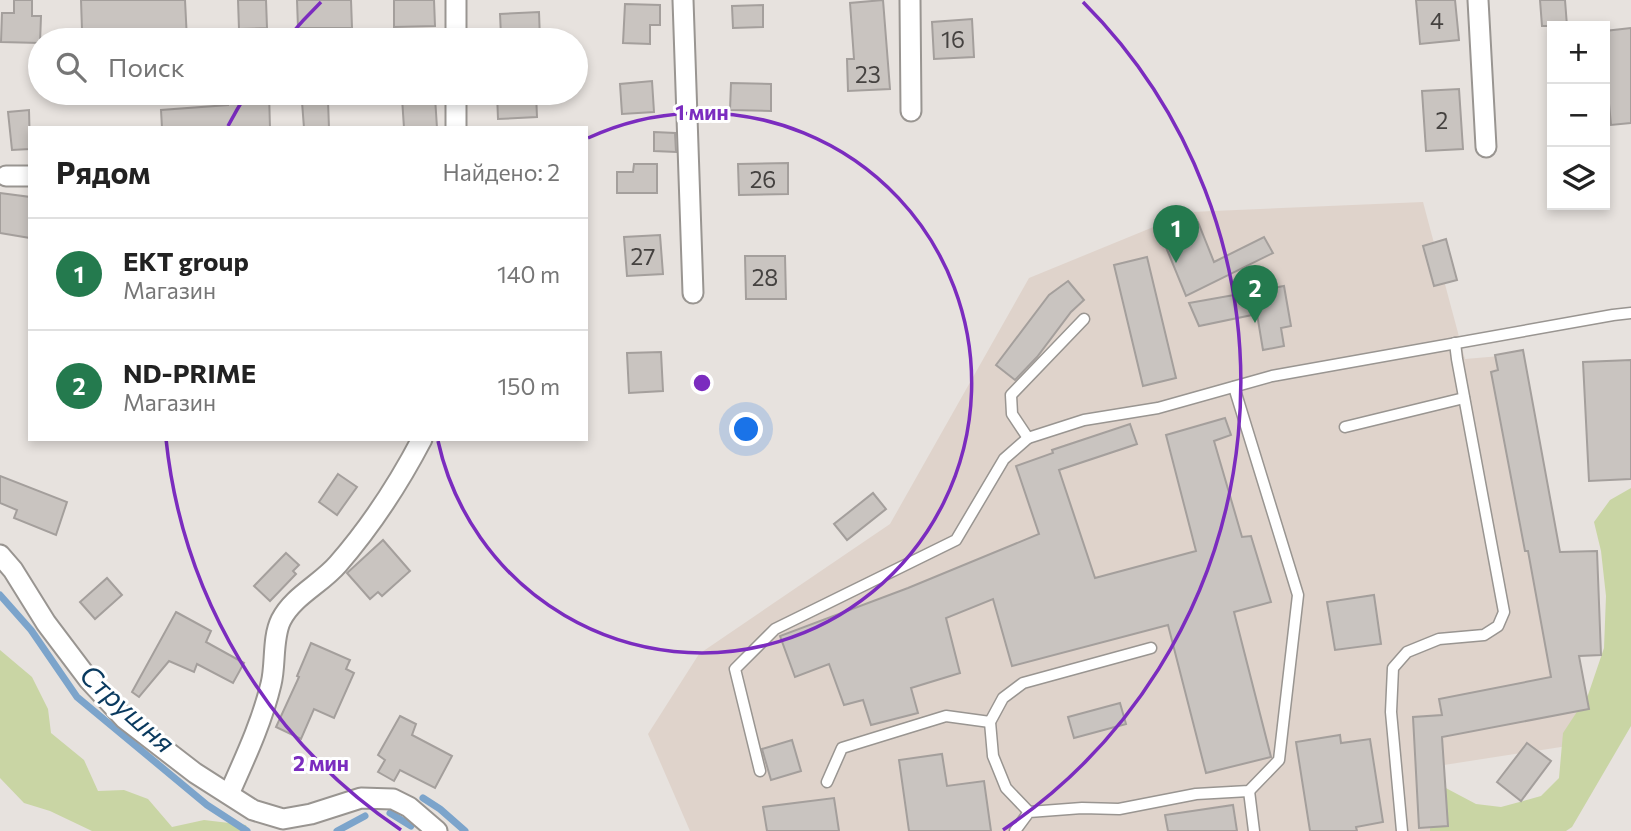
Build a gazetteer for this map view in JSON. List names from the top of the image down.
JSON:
{
  "water": ["Струшня"],
  "house_numbers": [
    "4",
    "16",
    "23",
    "2",
    "26",
    "27",
    "28"
  ],
  "page": {
    "map_buttons": ["+", "−"],
    "search": "Поиск",
    "heading": ["Рядом", "Найдено: 2"],
    "pins": ["1", "2"],
    "list": [
      {
        "mark": "1",
        "name": "EKT group",
        "note": "Магазин",
        "value": "140 m"
      },
      {
        "mark": "2",
        "name": "ND-PRIME",
        "note": "Магазин",
        "value": "150 m"
      }
    ]
  },
  "rings": ["1 мин", "2 мин"]
}
